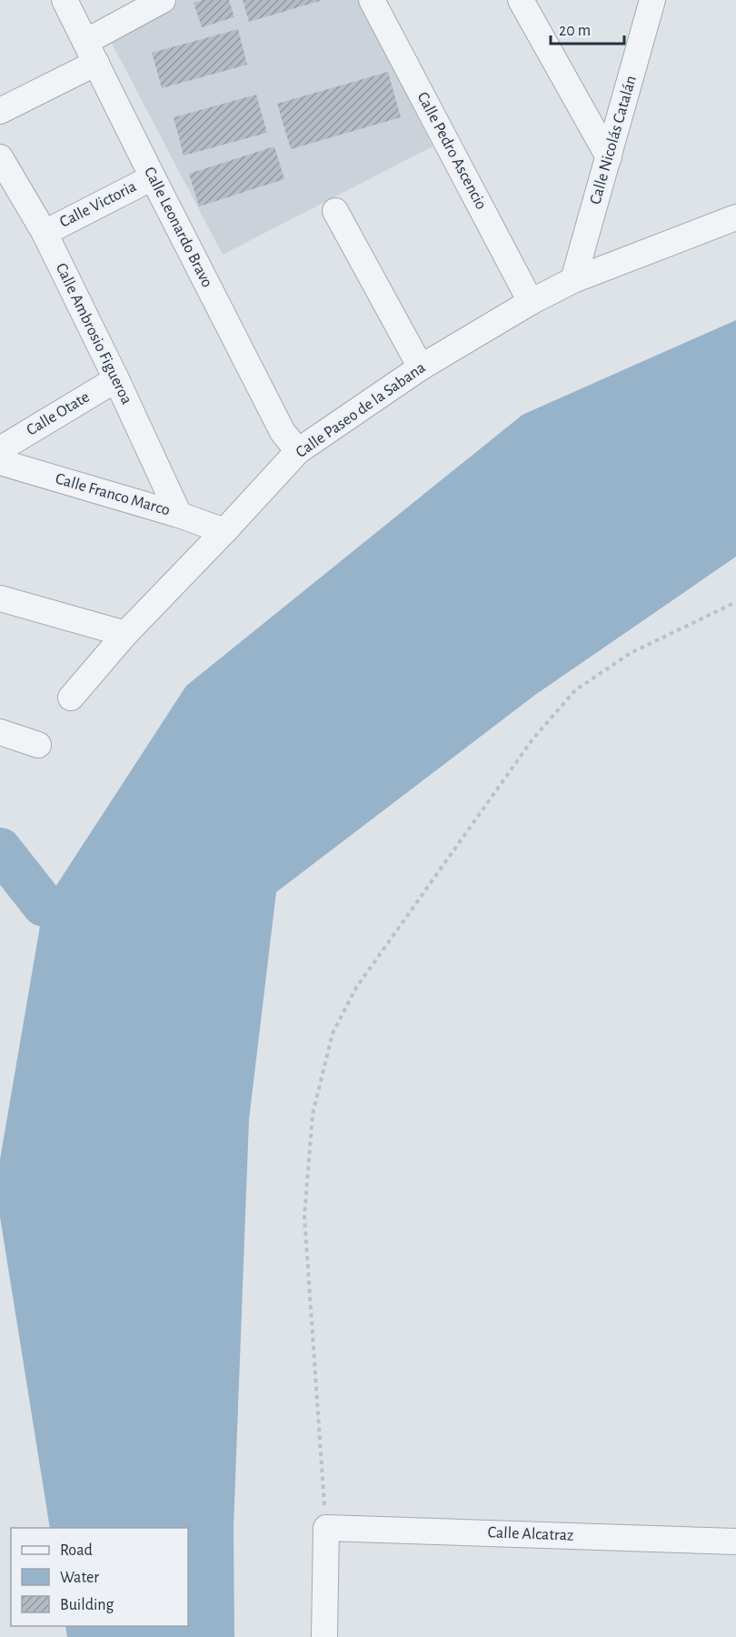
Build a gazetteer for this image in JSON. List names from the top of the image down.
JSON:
{
  "streets": {
    "street": [
      "Calle Nicolás Catalán",
      "Calle Pedro Ascencio",
      "Calle Victoria",
      "Calle Leonardo Bravo",
      "Calle Ambrosio Figueroa",
      "Calle Paseo de la Sabana",
      "Calle Otate",
      "Calle Franco Marco",
      "Calle Alcatraz"
    ]
  },
  "crossings": [
    ["Calle Nicolás Catalán", "Calle Paseo de la Sabana"],
    ["Calle Pedro Ascencio", "Calle Paseo de la Sabana"],
    ["Calle Victoria", "Calle Leonardo Bravo"],
    ["Calle Victoria", "Calle Ambrosio Figueroa"],
    ["Calle Leonardo Bravo", "Calle Paseo de la Sabana"],
    ["Calle Ambrosio Figueroa", "Calle Otate"],
    ["Calle Ambrosio Figueroa", "Calle Franco Marco"],
    ["Calle Paseo de la Sabana", "Calle Franco Marco"]
  ],
  "legend": ["Road", "Water", "Building"],
  "scale_bar": "20 m"
}
